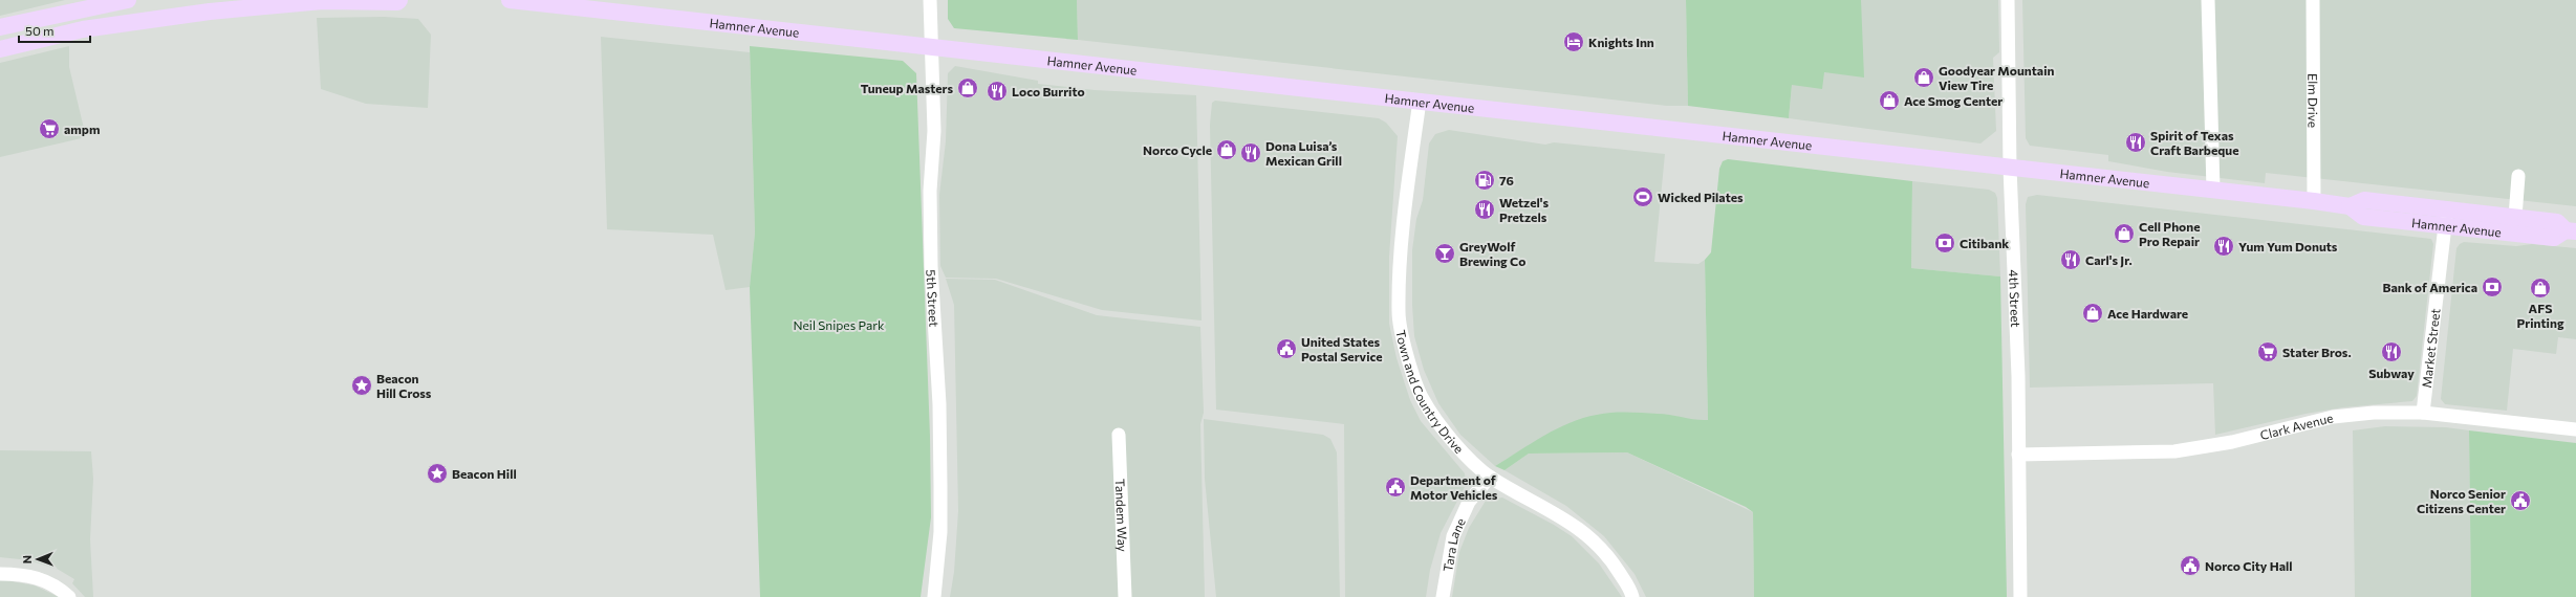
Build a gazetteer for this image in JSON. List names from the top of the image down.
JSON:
{
  "streets": {
    "main road": ["Hamner Avenue"],
    "street": [
      "Elm Drive",
      "5th Street",
      "4th Street",
      "Market Street",
      "Town and Country Drive",
      "Clark Avenue",
      "Tandem Way",
      "Tara Lane"
    ]
  },
  "crossings": [
    ["Hamner Avenue", "Elm Drive"],
    ["Hamner Avenue", "5th Street"],
    ["Hamner Avenue", "4th Street"],
    ["Hamner Avenue", "Market Street"],
    ["Hamner Avenue", "Town and Country Drive"],
    ["4th Street", "Clark Avenue"],
    ["Market Street", "Clark Avenue"],
    ["Town and Country Drive", "Tara Lane"]
  ],
  "parks": ["Neil Snipes Park"],
  "places": {
    "hotel": ["Knights Inn"],
    "shop": [
      "Goodyear Mountain View Tire",
      "Tuneup Masters",
      "Ace Smog Center",
      "Norco Cycle",
      "Cell Phone Pro Repair",
      "AFS Printing",
      "Ace Hardware"
    ],
    "restaurant": [
      "Loco Burrito",
      "Spirit of Texas Craft Barbeque",
      "Dona Luisa’s Mexican Grill",
      "Wetzel's Pretzels",
      "Yum Yum Donuts",
      "Carl's Jr.",
      "Subway"
    ],
    "supermarket": ["ampm", "Stater Bros."],
    "fuel station": ["76"],
    "sports": ["Wicked Pilates"],
    "bank": ["Citibank", "Bank of America"],
    "bar": ["GreyWolf Brewing Co"],
    "public building": [
      "United States Postal Service",
      "Department of Motor Vehicles",
      "Norco Senior Citizens Center",
      "Norco City Hall"
    ],
    "place": ["Beacon Hill Cross", "Beacon Hill"]
  },
  "scale_bar": "50 m",
  "north": "left"
}
